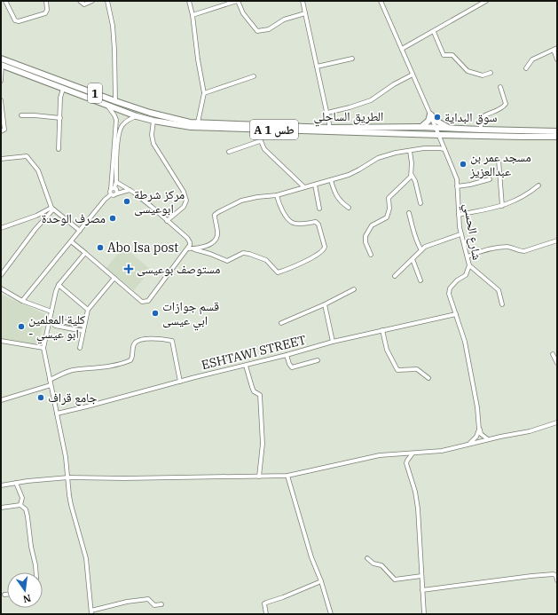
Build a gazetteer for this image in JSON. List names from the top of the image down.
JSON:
{
  "streets": {
    "highway": ["1", "الطريق الساحلي", "A 1 طس"],
    "street": ["شارع الحسي", "ESHTAWI STREET"]
  },
  "crossings": [
    ["الطريق الساحلي", "شارع الحسي"],
    ["شارع الحسي", "ESHTAWI STREET"]
  ],
  "places": {
    "other": [
      "سوق البداية",
      "مسجد عمر بن عبدالعزيز",
      "مركز شرطة ابوعيسى",
      "مصرف الوحدة",
      "Abo Isa post",
      "قسم جوازات ابي عيسى",
      "كلية المعلمين - ابو عيسي",
      "جامع قراف"
    ],
    "health": ["مستوصف بوعيسى"]
  },
  "north": "bottom"
}
